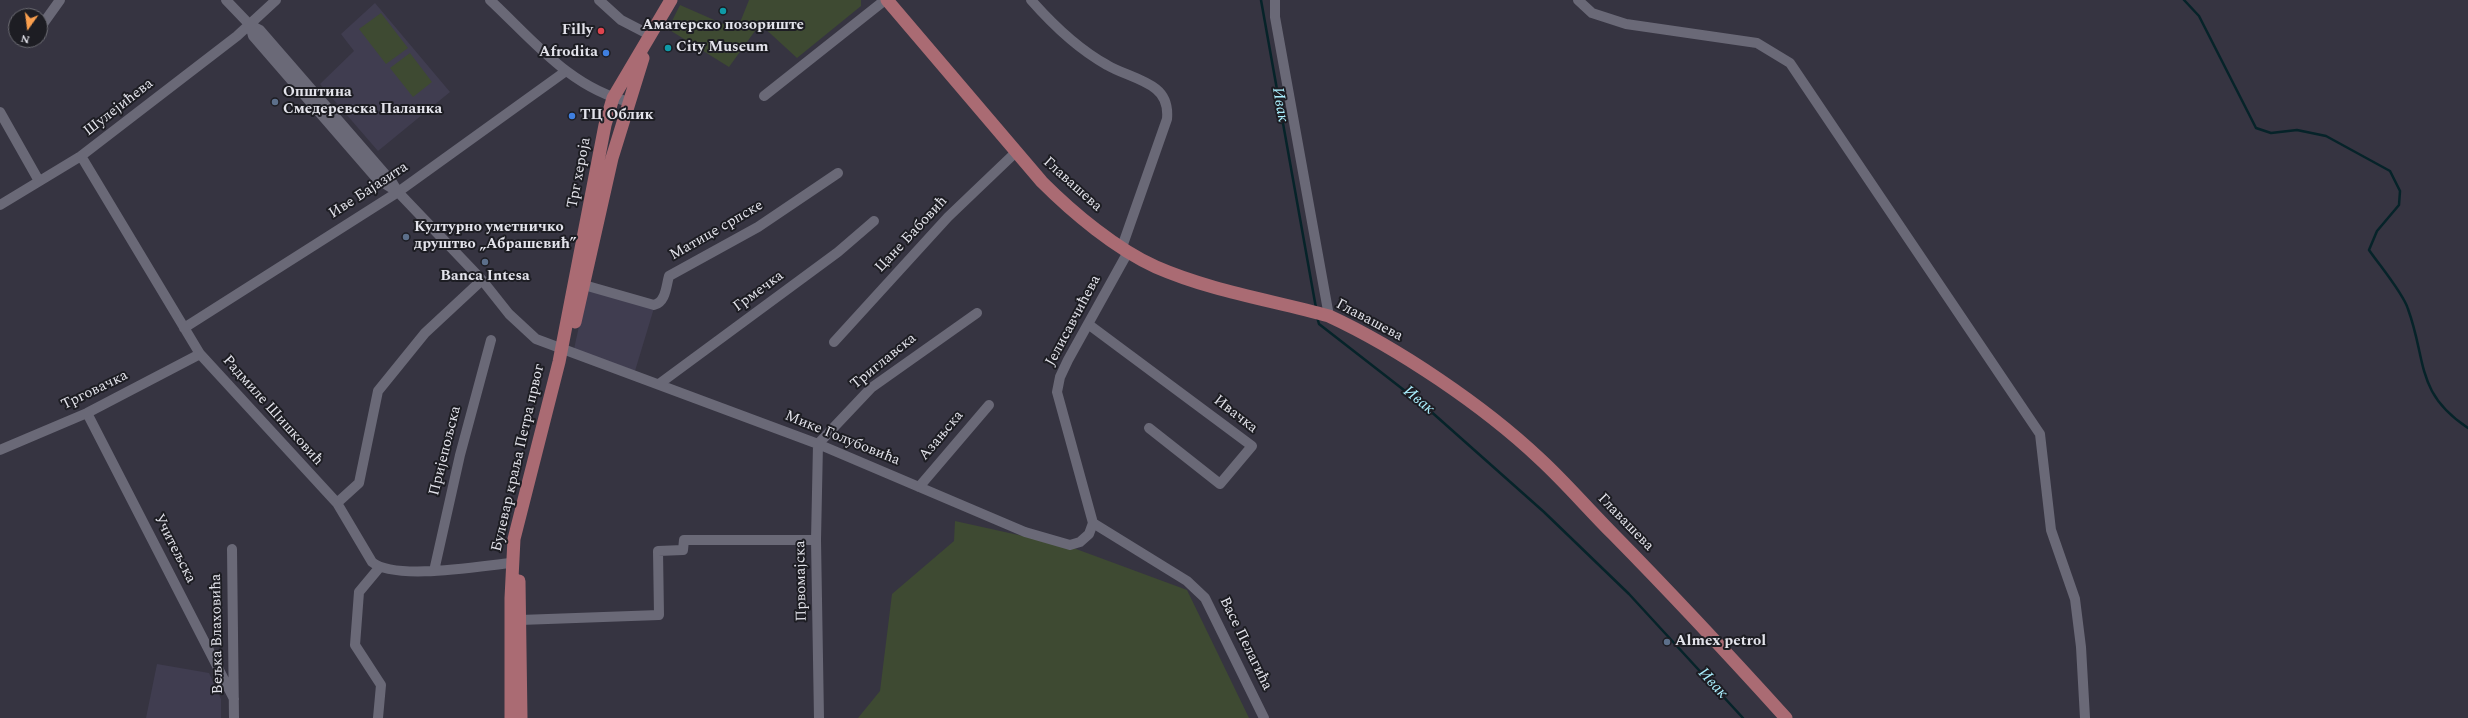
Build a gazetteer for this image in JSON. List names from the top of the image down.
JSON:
{
  "streets": {
    "main road": ["Трг хероја", "Главашева", "Булевар краља Петра првог"],
    "street": [
      "Шулејићева",
      "Иве Бајазита",
      "Матице српске",
      "Цане Бабовић",
      "Грмечка",
      "Јелисавчићева",
      "Триглавска",
      "Трговачка",
      "Радмиле Шишковић",
      "Ивачка",
      "Азањска",
      "Мике Голубовића",
      "Пријепољска",
      "Учитељска",
      "Првомајска",
      "Вељка Влаховића",
      "Васе Пелагића"
    ]
  },
  "crossings": [
    ["Шулејићева", "Радмиле Шишковић"],
    ["Шулејићева", "Мике Голубовића"],
    ["Трг хероја", "Матице српске"],
    ["Трг хероја", "Мике Голубовића"],
    ["Трг хероја", "Булевар краља Петра првог"],
    ["Главашева", "Цане Бабовић"],
    ["Главашева", "Јелисавчићева"],
    ["Иве Бајазита", "Радмиле Шишковић"],
    ["Иве Бајазита", "Мике Голубовића"],
    ["Грмечка", "Мике Голубовића"],
    ["Јелисавчићева", "Ивачка"],
    ["Јелисавчићева", "Мике Голубовића"],
    ["Јелисавчићева", "Васе Пелагића"],
    ["Триглавска", "Мике Голубовића"],
    ["Триглавска", "Првомајска"],
    ["Трговачка", "Радмиле Шишковић"],
    ["Трговачка", "Учитељска"],
    ["Азањска", "Мике Голубовића"],
    ["Мике Голубовића", "Булевар краља Петра првог"],
    ["Мике Голубовића", "Првомајска"],
    ["Мике Голубовића", "Васе Пелагића"],
    ["Учитељска", "Вељка Влаховића"]
  ],
  "water": ["Ивак"],
  "places": [
    "Аматерско позориште",
    "Filly",
    "City Museum",
    "Afrodita",
    "Општина Смедеревска Паланка",
    "ТЦ Облик",
    "Културно уметничко друштво „Абрашевић”",
    "Banca Intesa",
    "Almex petrol"
  ],
  "north": "bottom"
}
